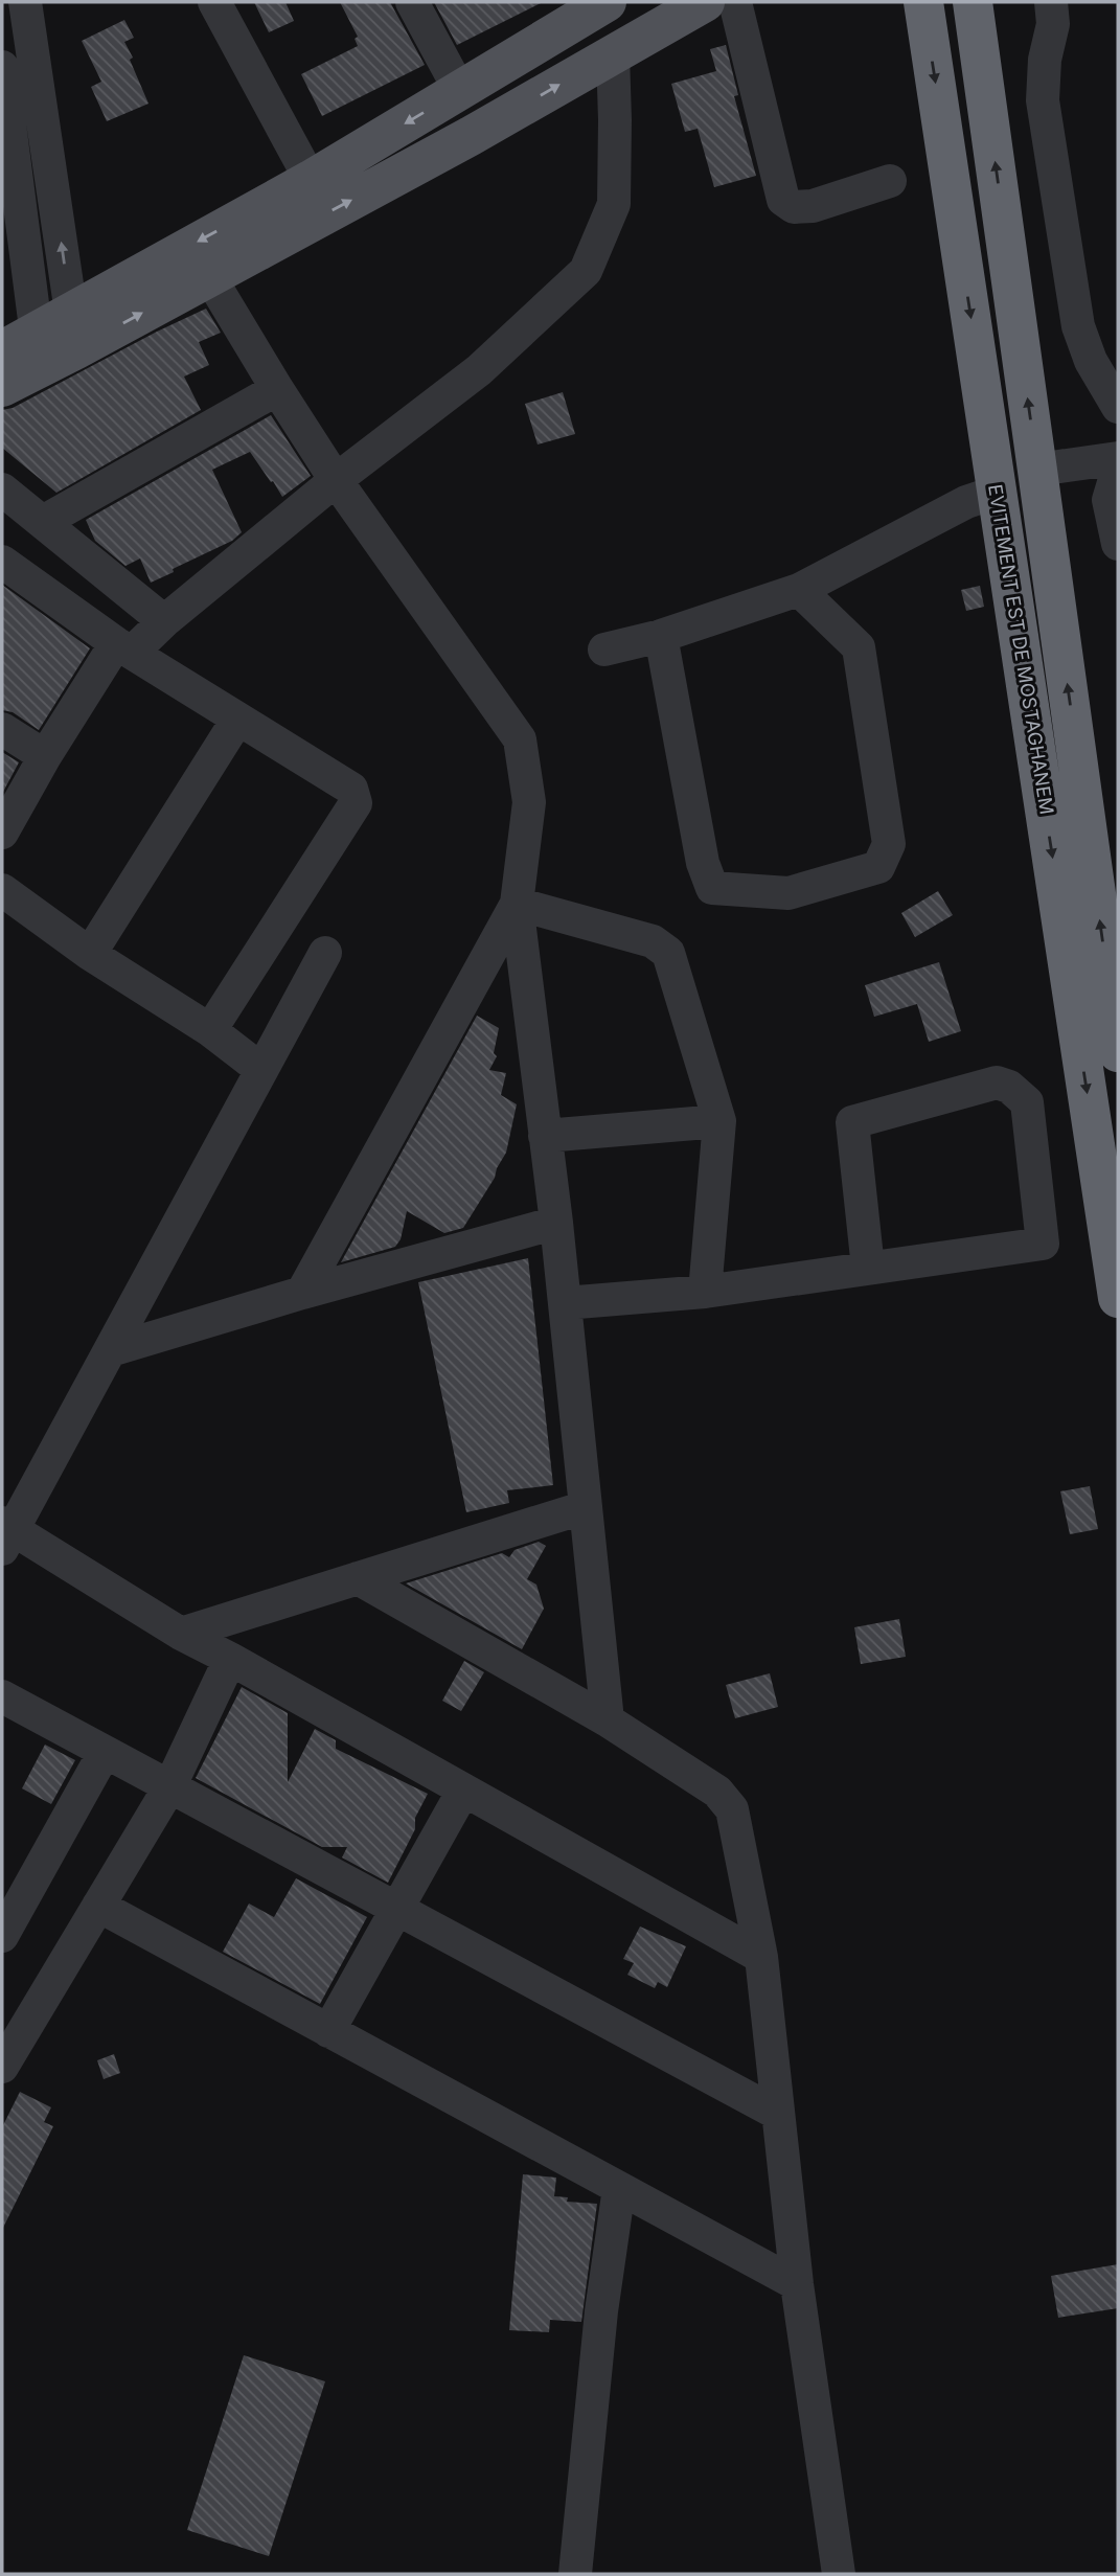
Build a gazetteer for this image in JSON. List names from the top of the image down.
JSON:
{
  "streets": {
    "highway": ["EVITEMENT EST DE MOSTAGHANEM"]
  }
}
